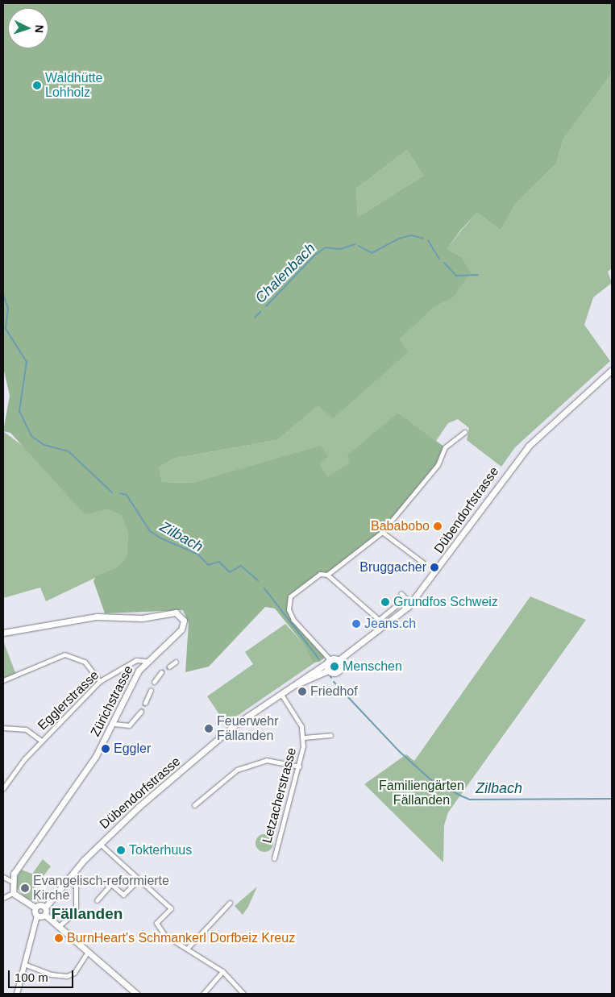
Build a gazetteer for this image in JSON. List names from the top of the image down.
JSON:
{
  "streets": {
    "main road": ["Dübendorfstrasse", "Zürichstrasse"],
    "street": ["Egglerstrasse", "Letzacherstrasse"]
  },
  "crossings": [
    ["Dübendorfstrasse", "Letzacherstrasse"],
    ["Egglerstrasse", "Zürichstrasse"]
  ],
  "districts": ["Fällanden"],
  "water": ["Chalenbach", "Zilbach"],
  "parks": ["Familiengärten Fällanden"],
  "places": [
    "Waldhütte Lohholz",
    "Bababobo",
    "Bruggacher",
    "Grundfos Schweiz",
    "Jeans.ch",
    "Menschen",
    "Friedhof",
    "Feuerwehr Fällanden",
    "Eggler",
    "Tokterhuus",
    "Evangelisch-reformierte Kirche",
    "BurnHeart's Schmankerl Dorfbeiz Kreuz"
  ],
  "scale_bar": "100 m",
  "north": "right"
}
